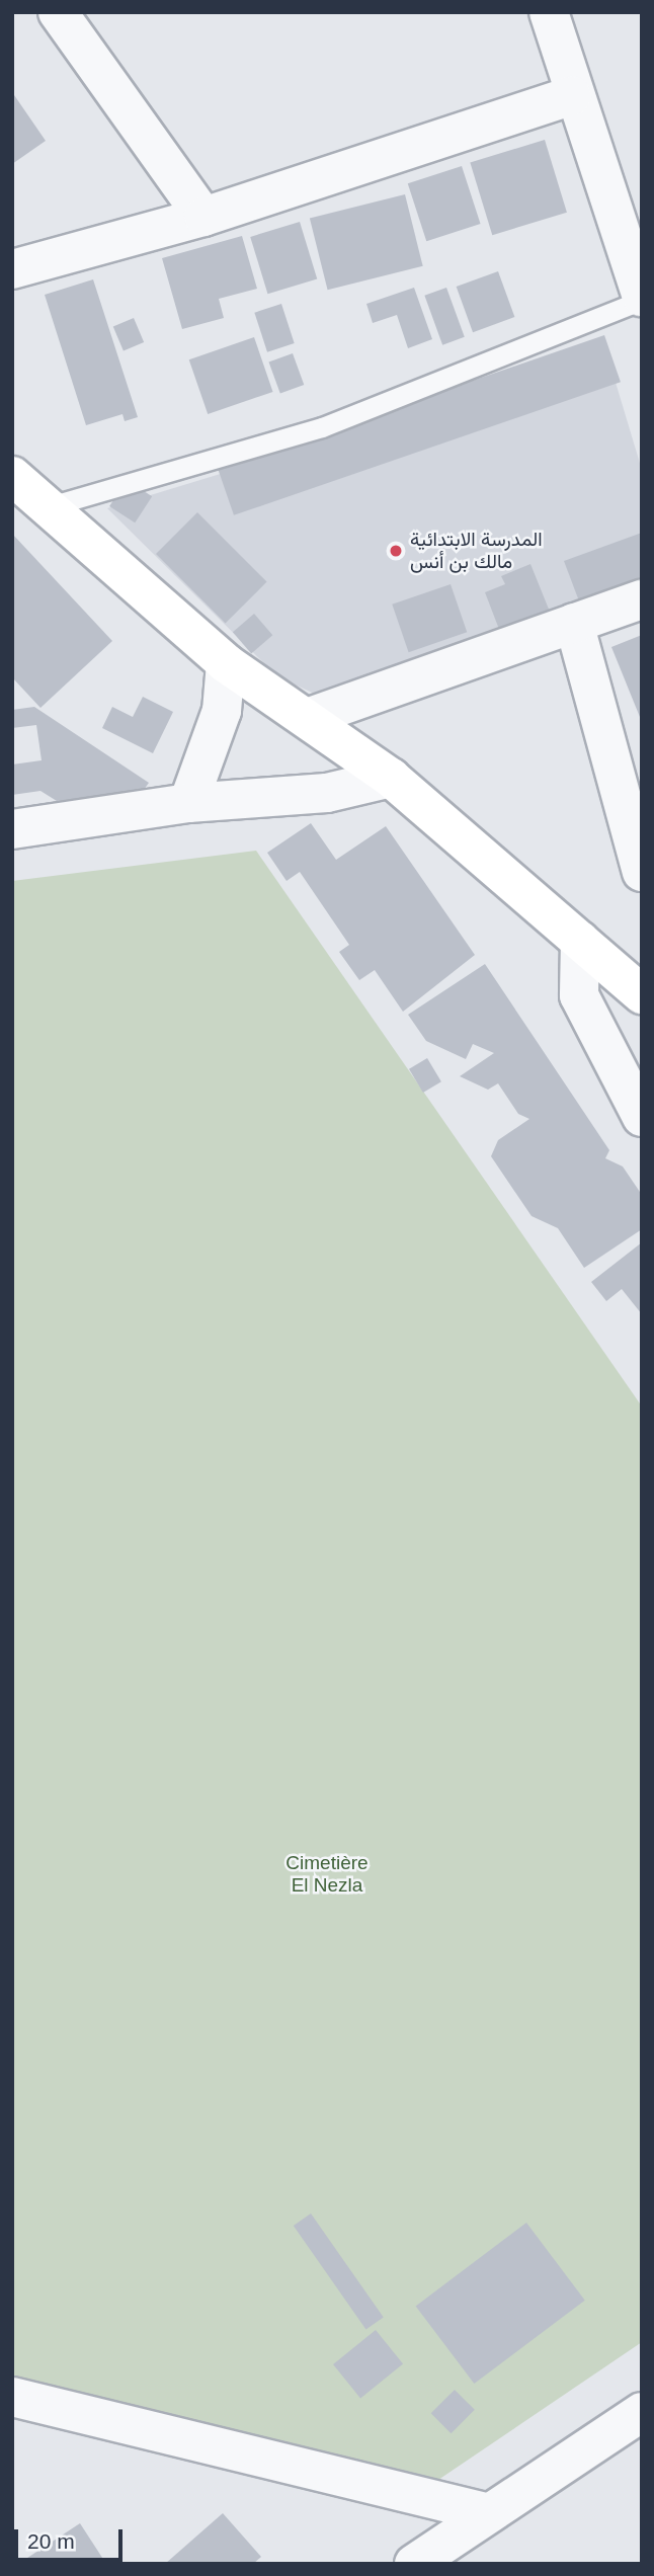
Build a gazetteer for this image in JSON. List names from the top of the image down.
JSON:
{
  "parks": ["Cimetière El Nezla"],
  "places": ["المدرسة الابتدائية مالك بن أنس"],
  "scale_bar": "20 m"
}
